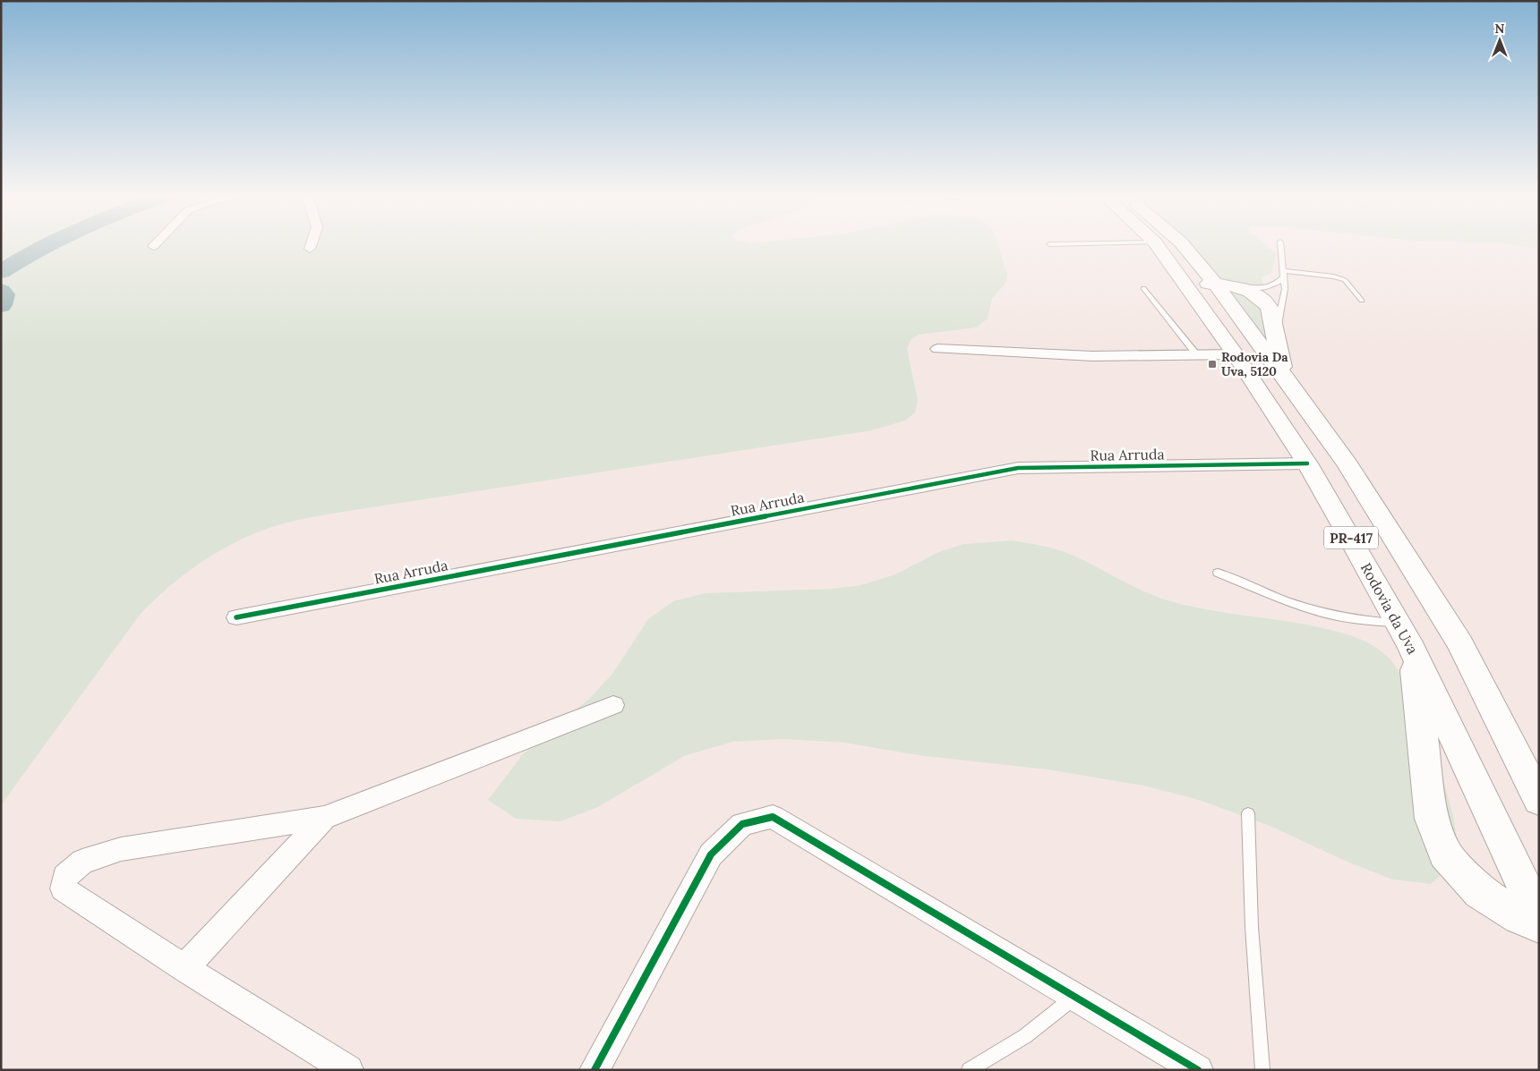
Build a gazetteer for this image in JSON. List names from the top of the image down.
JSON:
{
  "streets": {
    "main road": ["PR-417", "Rodovia da Uva"],
    "street": ["Rua Arruda"]
  },
  "crossings": [
    ["Rua Arruda", "Rodovia da Uva"]
  ],
  "places": {
    "transit": ["Rodovia Da Uva, 5120"]
  },
  "north": "top"
}
